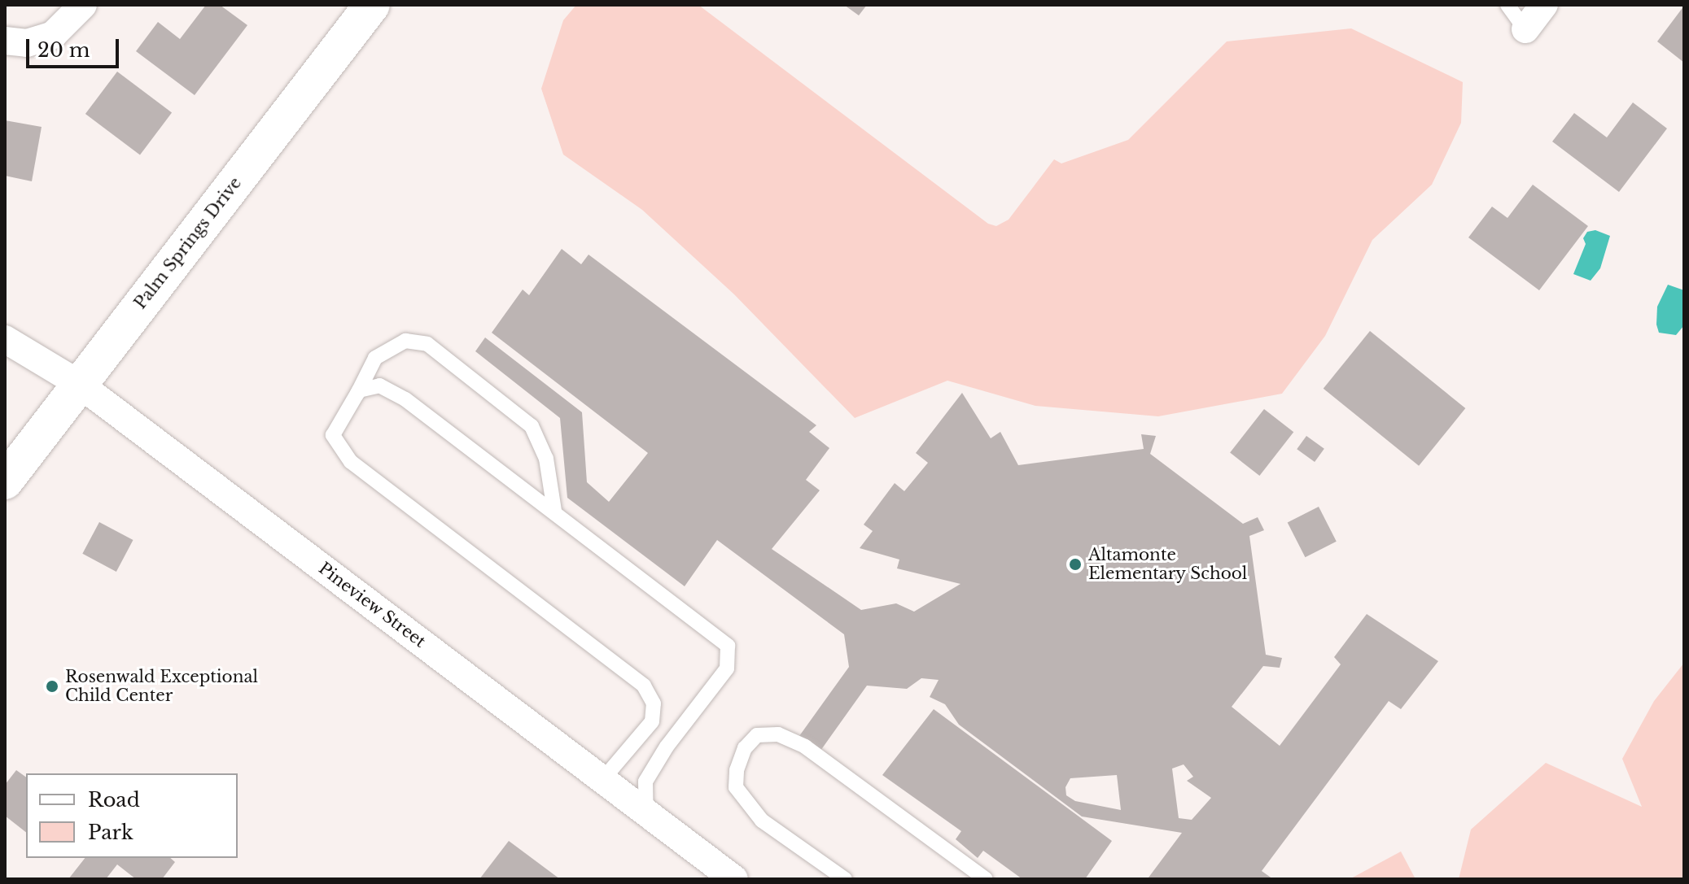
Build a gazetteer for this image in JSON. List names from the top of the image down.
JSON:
{
  "streets": {
    "street": ["Palm Springs Drive", "Pineview Street"]
  },
  "crossings": [
    ["Palm Springs Drive", "Pineview Street"]
  ],
  "places": ["Altamonte Elementary School", "Rosenwald Exceptional Child Center"],
  "legend": ["Road", "Park"],
  "scale_bar": "20 m"
}
